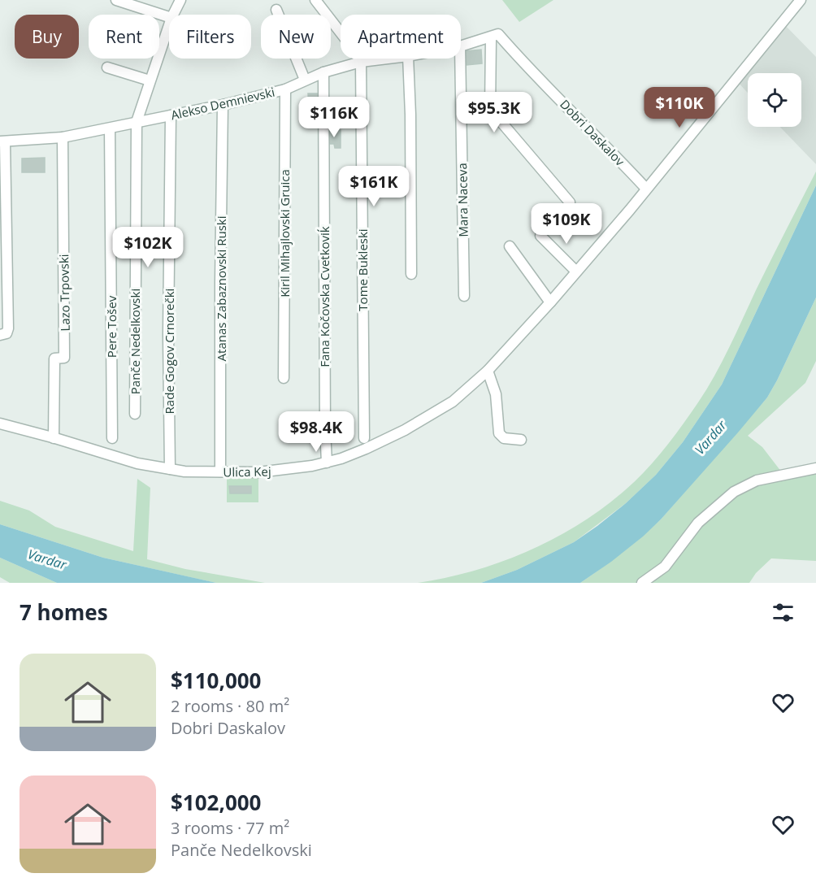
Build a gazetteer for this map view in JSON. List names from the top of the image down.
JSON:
{
  "streets": {
    "street": [
      "Alekso Demnievski",
      "Dobri Daskalov",
      "Mara Naceva",
      "Kiril Mihajlovski Gruica",
      "Tome Bukleski",
      "Atanas Zabaznovski Ruski",
      "Lazo Trpovski",
      "Fana Kočovska Cvetkoviḱ",
      "Pere Tošev",
      "Panče Nedelkovski",
      "Rade Gogov Crnorečki",
      "Ulica Kej"
    ]
  },
  "crossings": [
    ["Alekso Demnievski", "Dobri Daskalov"],
    ["Alekso Demnievski", "Kiril Mihajlovski Gruica"],
    ["Alekso Demnievski", "Tome Bukleski"],
    ["Alekso Demnievski", "Atanas Zabaznovski Ruski"],
    ["Alekso Demnievski", "Lazo Trpovski"],
    ["Alekso Demnievski", "Fana Kočovska Cvetkoviḱ"],
    ["Alekso Demnievski", "Pere Tošev"],
    ["Alekso Demnievski", "Panče Nedelkovski"],
    ["Alekso Demnievski", "Rade Gogov Crnorečki"],
    ["Dobri Daskalov", "Ulica Kej"],
    ["Atanas Zabaznovski Ruski", "Ulica Kej"],
    ["Lazo Trpovski", "Ulica Kej"],
    ["Fana Kočovska Cvetkoviḱ", "Ulica Kej"],
    ["Rade Gogov Crnorečki", "Ulica Kej"]
  ],
  "water": ["Vardar"],
  "page": {
    "chip": [
      "Buy",
      "Rent",
      "Filters",
      "New",
      "Apartment"
    ],
    "price": [
      "$110K",
      "$95.3K",
      "$116K",
      "$161K",
      "$109K",
      "$102K",
      "$98.4K"
    ],
    "heading": "7 homes",
    "list": [
      {
        "name": "$110,000",
        "note": "2 rooms · 80 m² · Dobri Daskalov"
      },
      {
        "name": "$102,000",
        "note": "3 rooms · 77 m² · Panče Nedelkovski"
      }
    ]
  }
}
